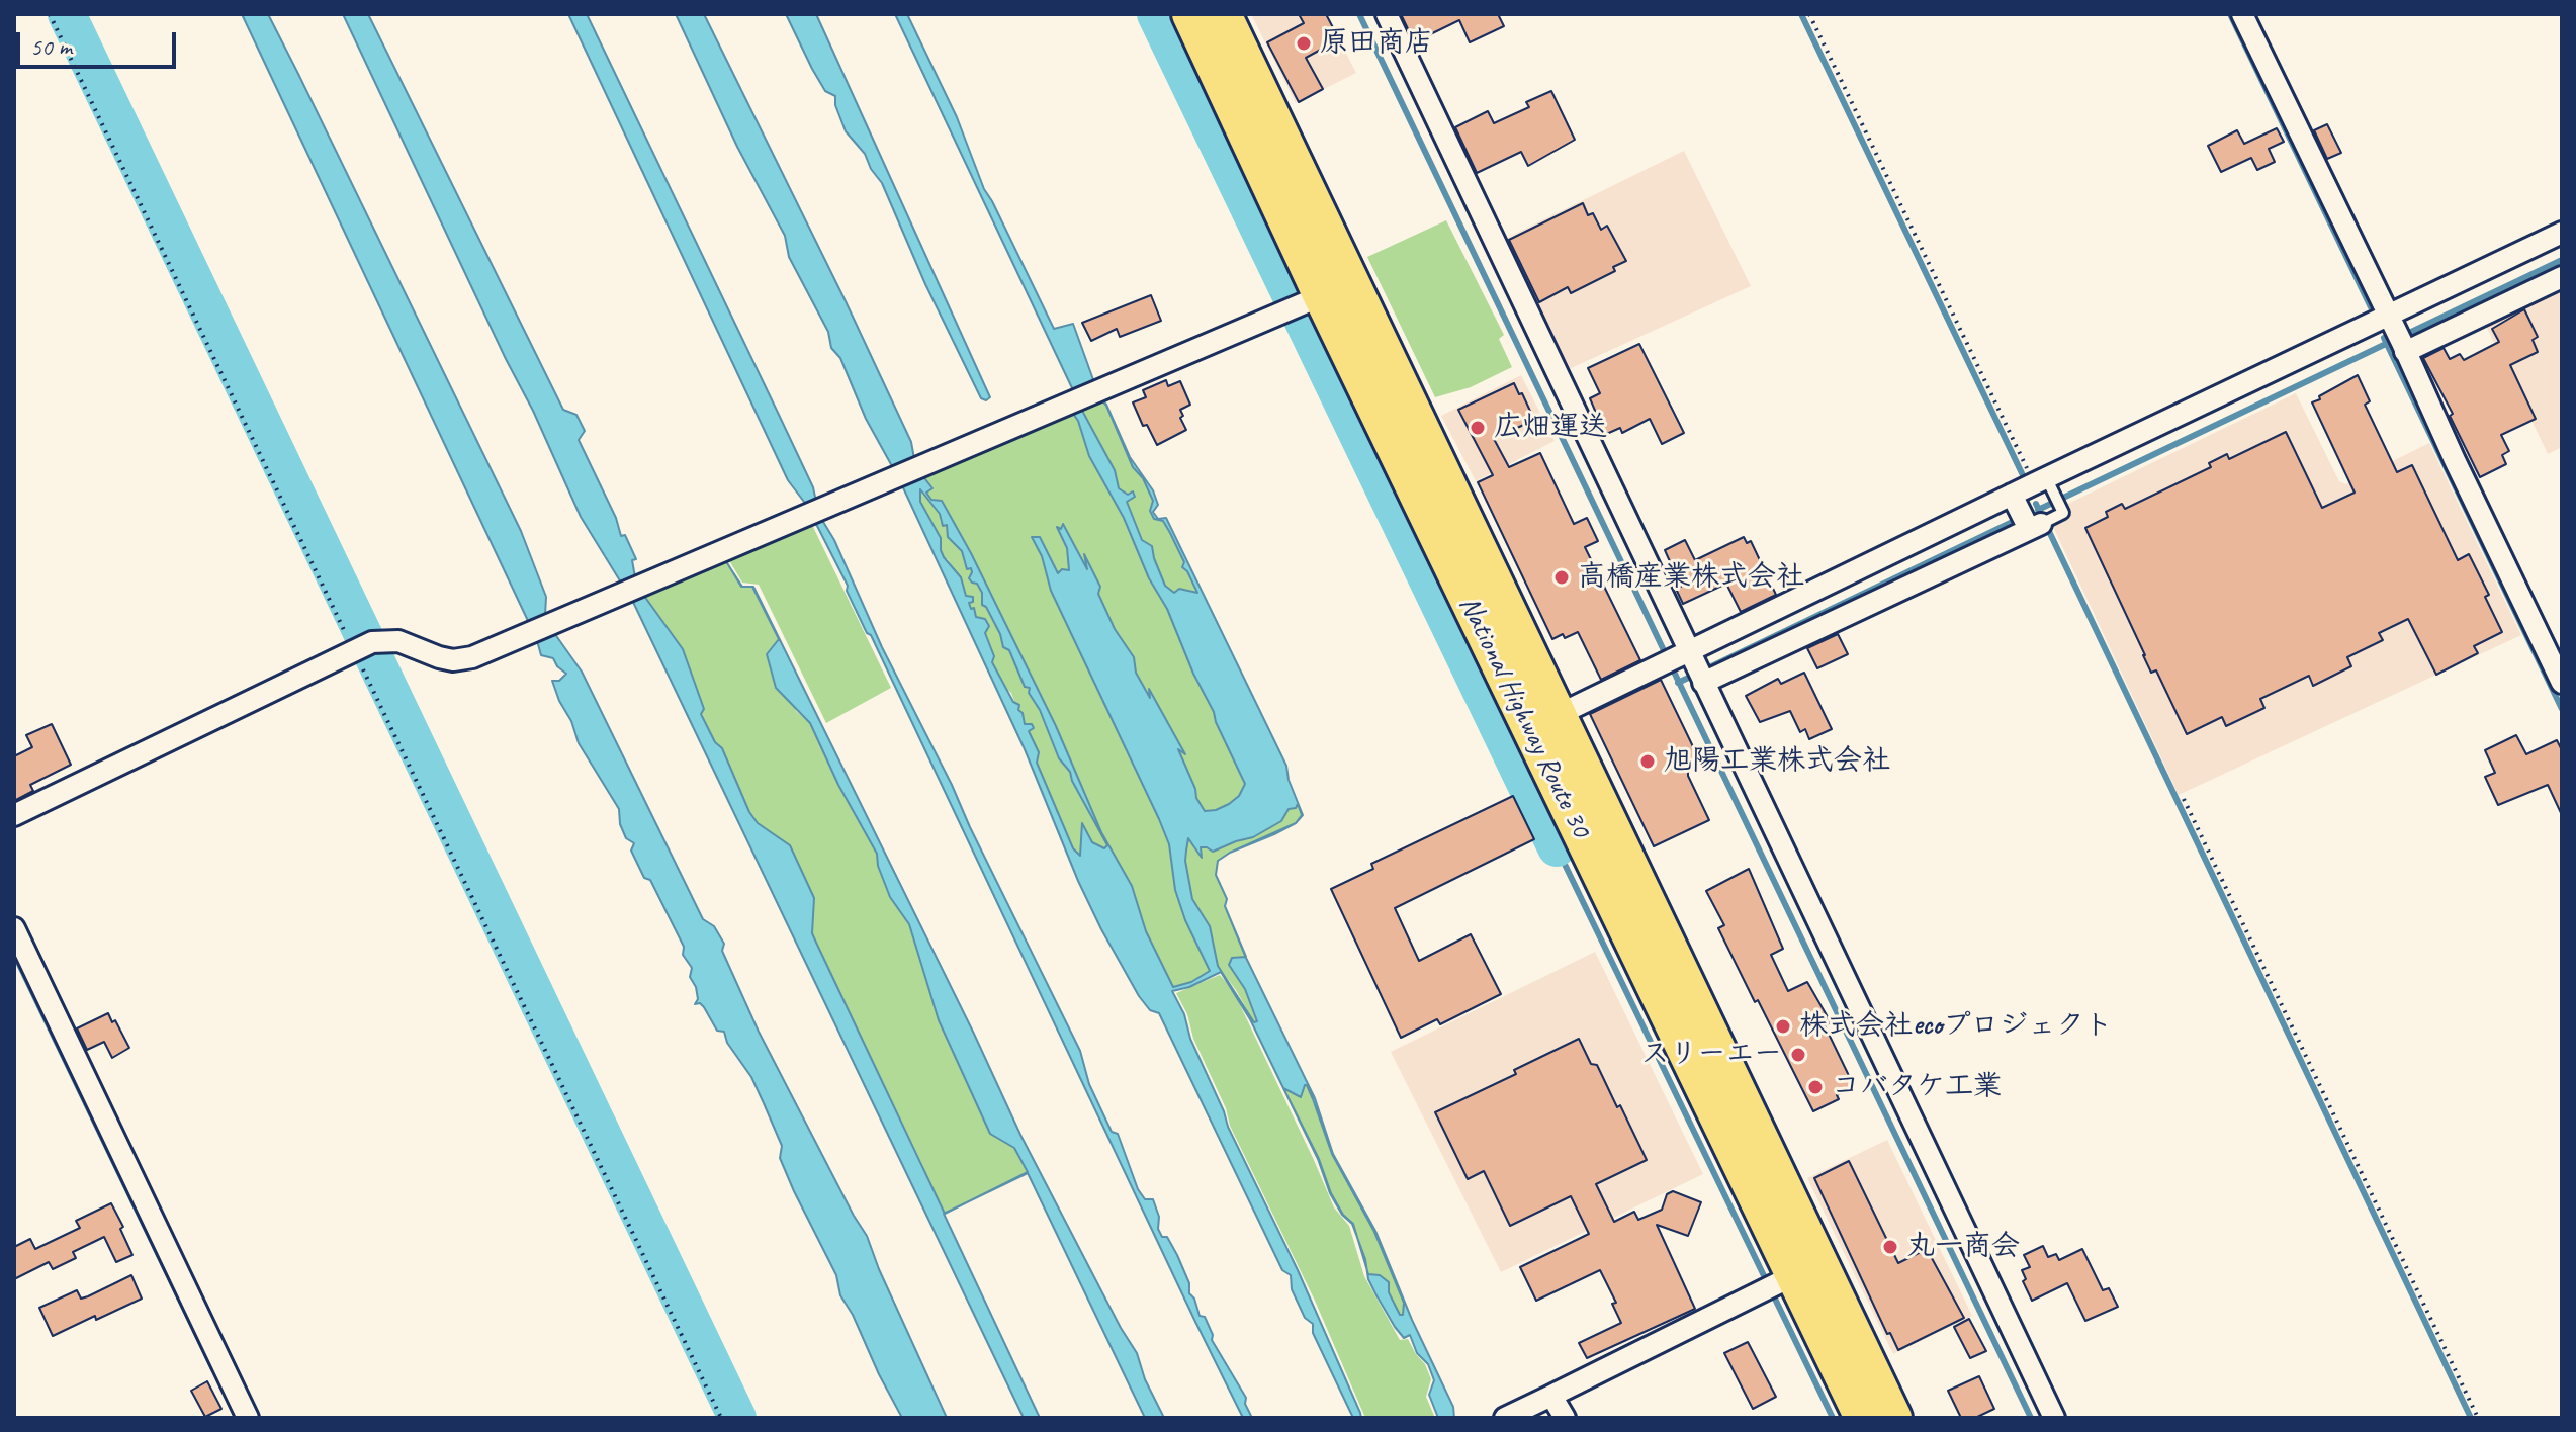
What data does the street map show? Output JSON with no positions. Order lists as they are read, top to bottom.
{
  "streets": {
    "highway": ["National Highway Route 30"]
  },
  "places": [
    "原田商店",
    "広畑運送",
    "高橋産業株式会社",
    "旭陽工業株式会社",
    "株式会社ecoプロジェクト",
    "スリーエー",
    "コバタケ工業",
    "丸一商会"
  ],
  "scale_bar": "50 m"
}
